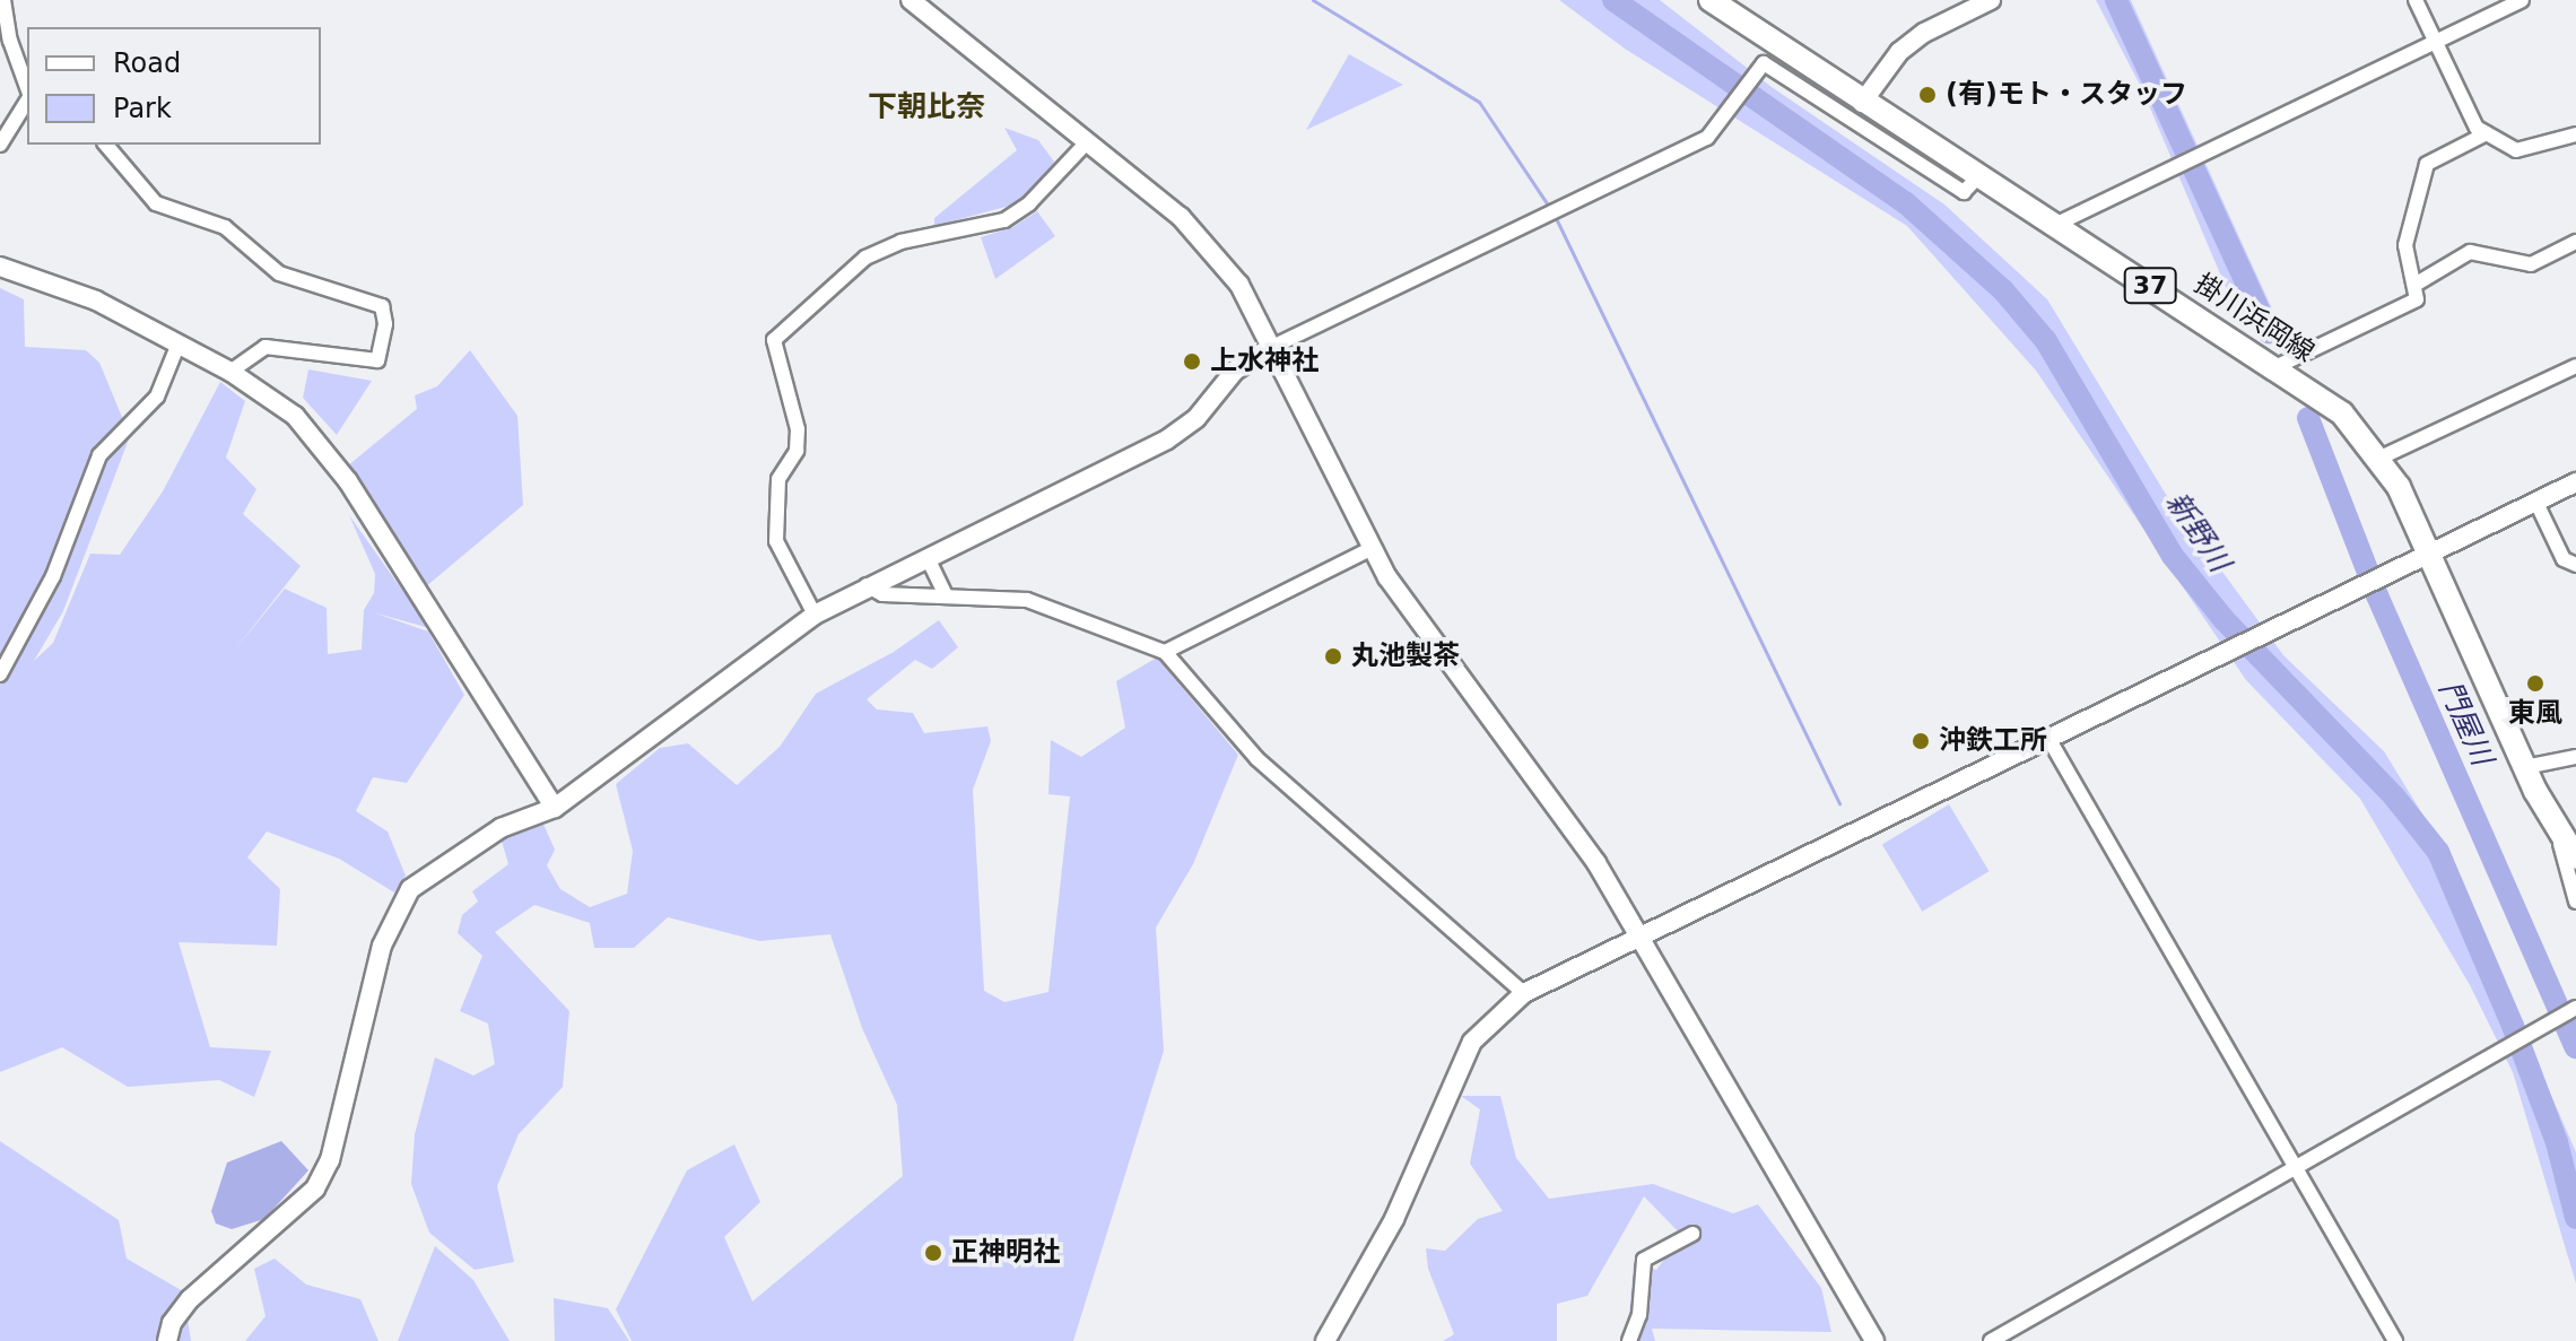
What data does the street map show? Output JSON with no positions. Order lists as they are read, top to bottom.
{
  "streets": {
    "main road": ["37", "掛川浜岡線"]
  },
  "districts": ["下朝比奈"],
  "water": ["新野川", "門屋川"],
  "places": [
    "(有)モト・スタッフ",
    "上水神社",
    "丸池製茶",
    "東風",
    "沖鉄工所",
    "正神明社"
  ],
  "legend": ["Road", "Park"]
}
